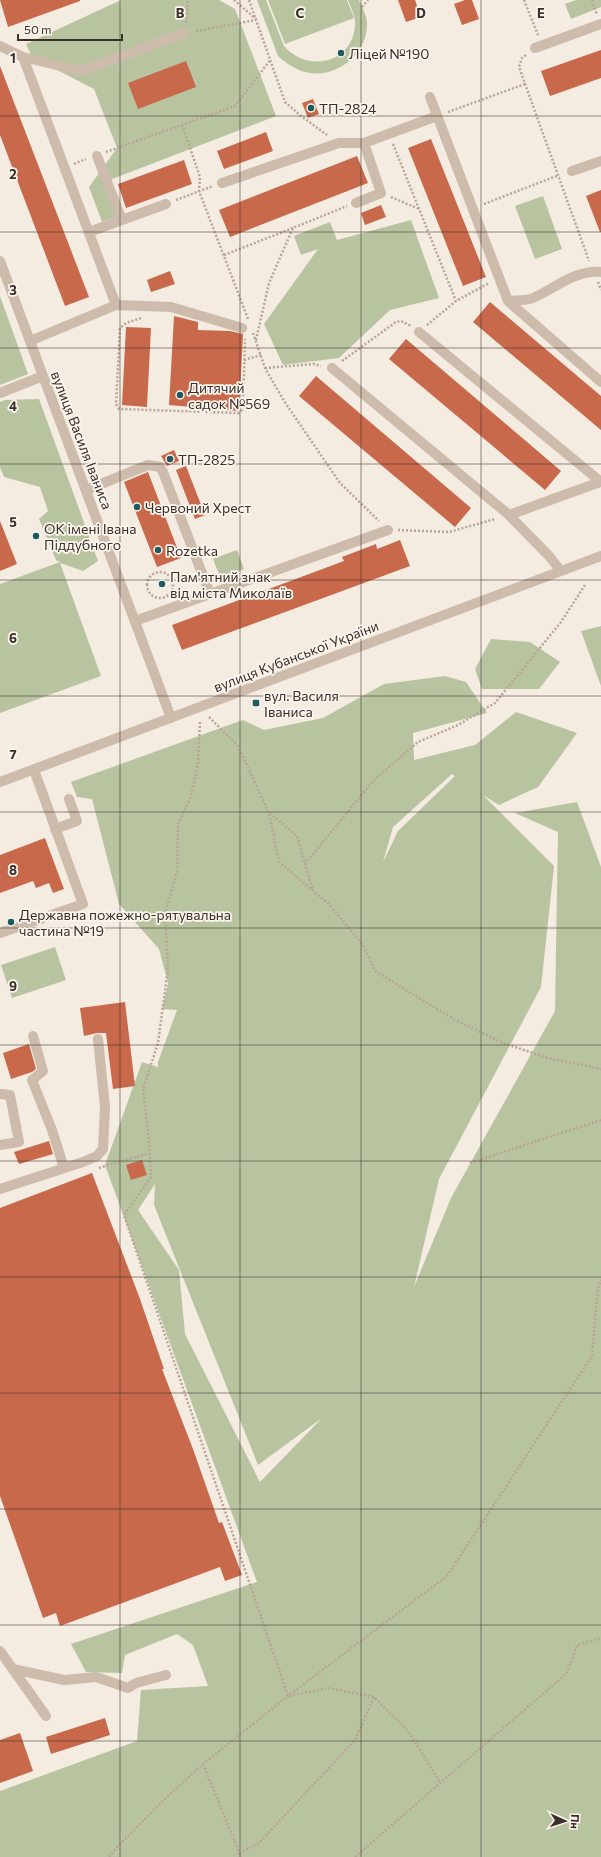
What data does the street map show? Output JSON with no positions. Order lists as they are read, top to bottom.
{
  "streets": {
    "street": ["вулиця Василя Іваниса", "вулиця Кубанської України"]
  },
  "crossings": [
    ["вулиця Василя Іваниса", "вулиця Кубанської України"]
  ],
  "places": {
    "other": [
      "Ліцей №190",
      "ТП-2824",
      "Дитячий садок №569",
      "ТП-2825",
      "Червоний Хрест",
      "ОК імені Івана Піддубного",
      "Rozetka",
      "Пам'ятний знак від міста Миколаїв",
      "Державна пожежно-рятувальна частина №19"
    ],
    "transit": ["вул. Василя Іваниса"]
  },
  "scale_bar": "50 m",
  "north": "right",
  "grid": {
    "columns": [
      "B",
      "C",
      "D",
      "E"
    ],
    "rows": [
      "1",
      "2",
      "3",
      "4",
      "5",
      "6",
      "7",
      "8",
      "9"
    ]
  }
}
